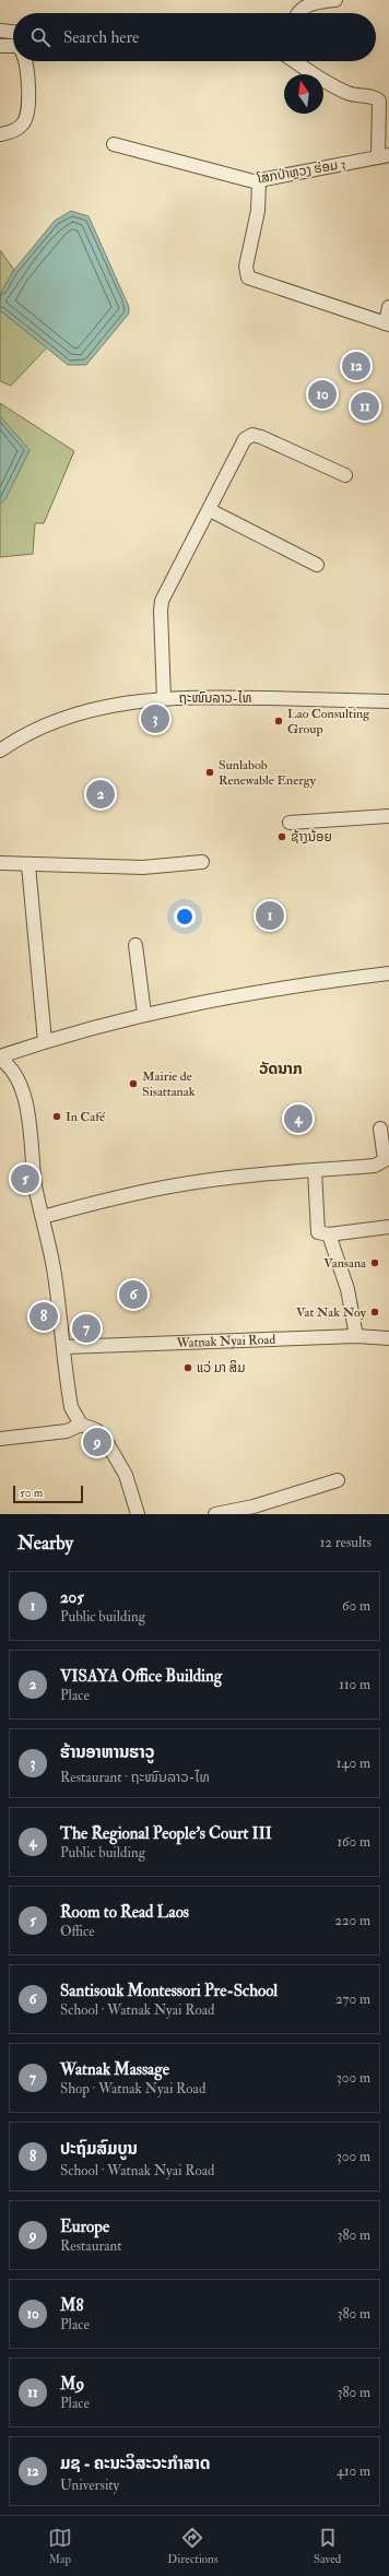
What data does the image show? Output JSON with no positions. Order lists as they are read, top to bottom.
{
  "streets": {
    "street": ["ໂສກປ່າຫຼວງ ຮ່ອມ 3", "ຖະໜົນລາວ-ໄທ", "Watnak Nyai Road"]
  },
  "districts": ["ວັດນາກ"],
  "places": [
    "Lao Consulting Group",
    "Sunlabob Renewable Energy",
    "ຊ້າງນ້ອຍ",
    "Mairie de Sisattanak",
    "In Café",
    "Vansana",
    "Vat Nak Noy",
    "ແວ່ ມາ ສິມ"
  ],
  "scale_bar": "50 m",
  "north": "top",
  "page": {
    "search": "Search here",
    "pins": [
      "12",
      "10",
      "11",
      "3",
      "2",
      "1",
      "4",
      "5",
      "6",
      "8",
      "7",
      "9"
    ],
    "scale": "50 m",
    "heading": ["Nearby", "12 results"],
    "list": [
      {
        "mark": "1",
        "name": "205",
        "note": "Public building",
        "value": "60 m"
      },
      {
        "mark": "2",
        "name": "VISAYA Office Building",
        "note": "Place",
        "value": "110 m"
      },
      {
        "mark": "3",
        "name": "ຮ້ານອາຫານຮາວູ",
        "note": "Restaurant · ຖະໜົນລາວ-ໄທ",
        "value": "140 m"
      },
      {
        "mark": "4",
        "name": "The Regional People's Court III",
        "note": "Public building",
        "value": "160 m"
      },
      {
        "mark": "5",
        "name": "Room to Read Laos",
        "note": "Office",
        "value": "220 m"
      },
      {
        "mark": "6",
        "name": "Santisouk Montessori Pre-School",
        "note": "School · Watnak Nyai Road",
        "value": "270 m"
      },
      {
        "mark": "7",
        "name": "Watnak Massage",
        "note": "Shop · Watnak Nyai Road",
        "value": "300 m"
      },
      {
        "mark": "8",
        "name": "ປະຖົມສົມບູນ",
        "note": "School · Watnak Nyai Road",
        "value": "300 m"
      },
      {
        "mark": "9",
        "name": "Europe",
        "note": "Restaurant",
        "value": "380 m"
      },
      {
        "mark": "10",
        "name": "M8",
        "note": "Place",
        "value": "380 m"
      },
      {
        "mark": "11",
        "name": "M9",
        "note": "Place",
        "value": "380 m"
      },
      {
        "mark": "12",
        "name": "ມຊ - ຄະນະວິສະວະກຳສາດ",
        "note": "University",
        "value": "410 m"
      }
    ],
    "nav": ["Map", "Directions", "Saved"]
  }
}
